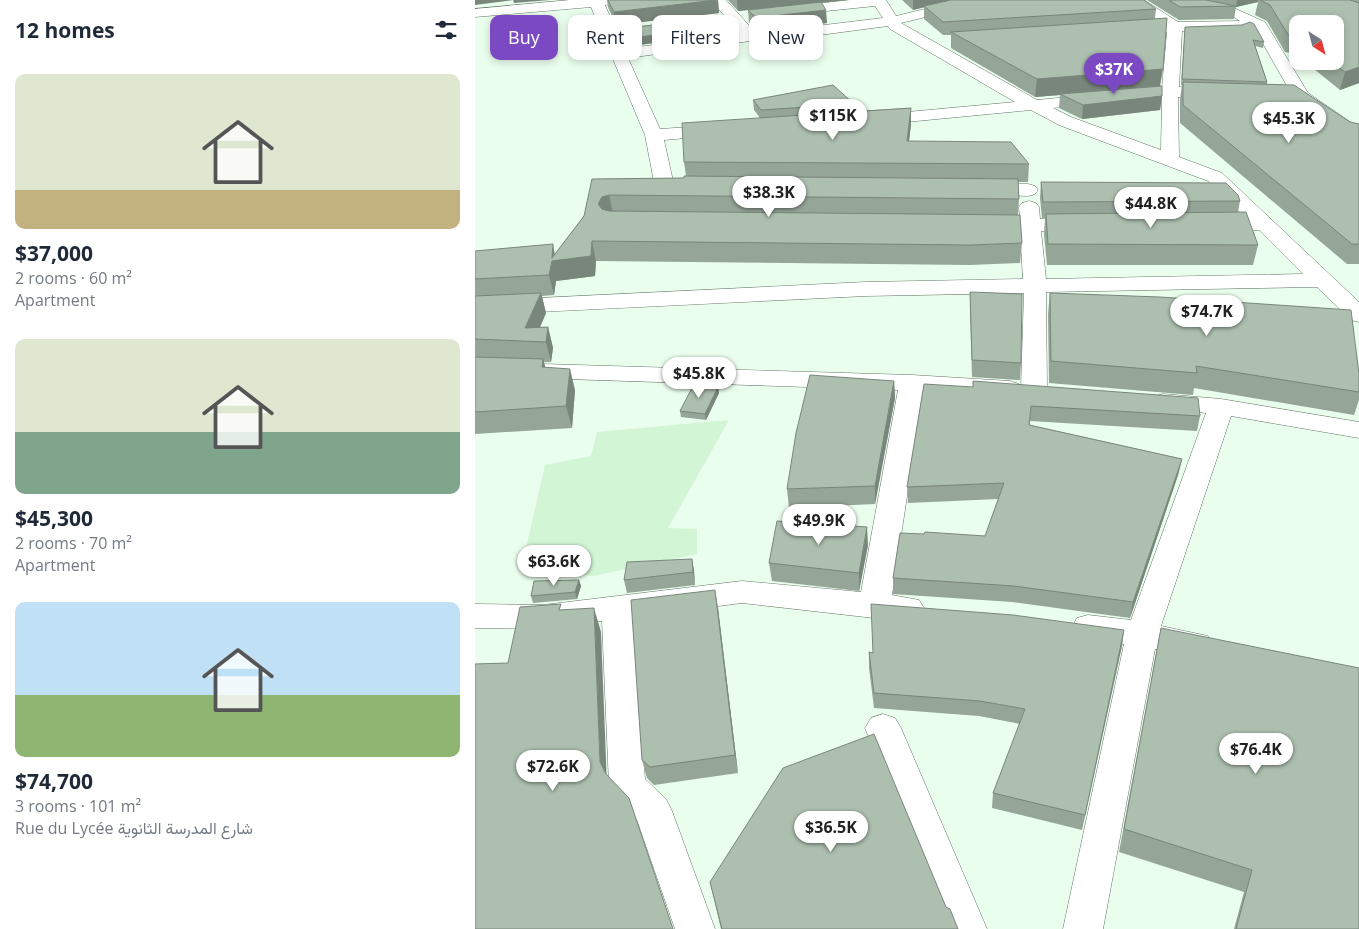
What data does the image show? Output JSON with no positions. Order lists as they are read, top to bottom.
{
  "north": "bottom right",
  "page": {
    "heading": "12 homes",
    "chip": [
      "Buy",
      "Rent",
      "Filters",
      "New"
    ],
    "price": [
      "$37K",
      "$115K",
      "$45.3K",
      "$38.3K",
      "$44.8K",
      "$74.7K",
      "$45.8K",
      "$49.9K",
      "$63.6K",
      "$76.4K",
      "$72.6K",
      "$36.5K"
    ],
    "list": [
      {
        "name": "$37,000",
        "note": "2 rooms · 60 m² · Apartment"
      },
      {
        "name": "$45,300",
        "note": "2 rooms · 70 m² · Apartment"
      },
      {
        "name": "$74,700",
        "note": "3 rooms · 101 m² · Rue du Lycée شارع المدرسة الثانوية"
      }
    ]
  }
}
